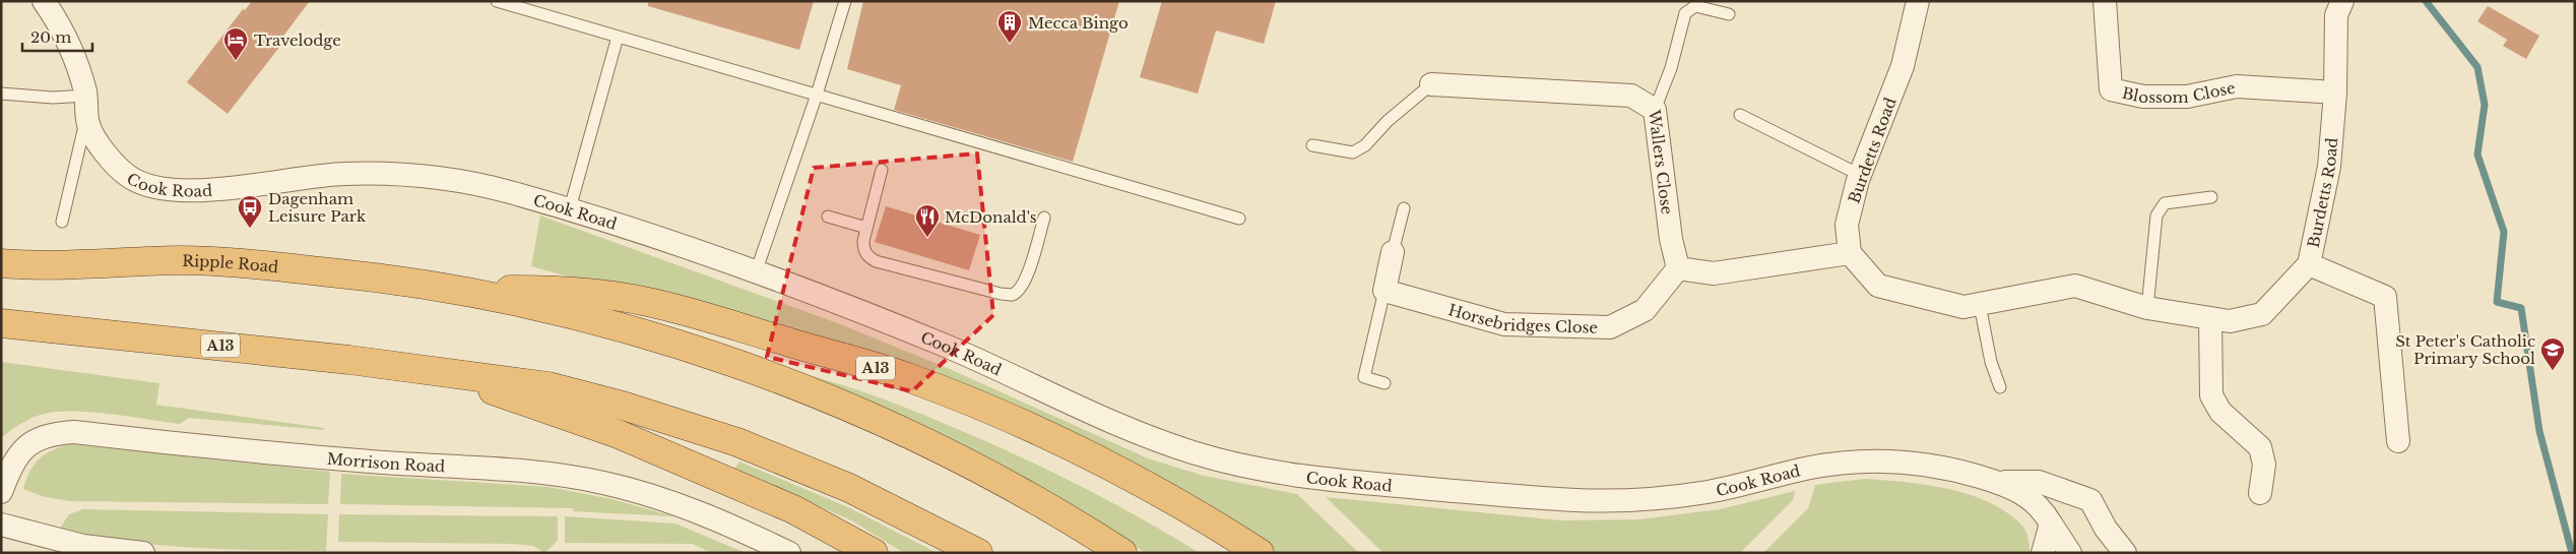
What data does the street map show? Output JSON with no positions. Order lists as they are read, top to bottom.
{
  "streets": {
    "highway": ["Ripple Road", "A13"],
    "street": [
      "Blossom Close",
      "Burdetts Road",
      "Wallers Close",
      "Cook Road",
      "Horsebridges Close",
      "Morrison Road"
    ]
  },
  "crossings": [
    ["Blossom Close", "Burdetts Road"],
    ["Wallers Close", "Horsebridges Close"],
    ["Ripple Road", "A13"]
  ],
  "places": {
    "building": ["Mecca Bingo"],
    "hotel": ["Travelodge"],
    "bus stop": ["Dagenham Leisure Park"],
    "restaurant": ["McDonald's"],
    "school or university": ["St Peter's Catholic Primary School"]
  },
  "scale_bar": "20 m"
}
